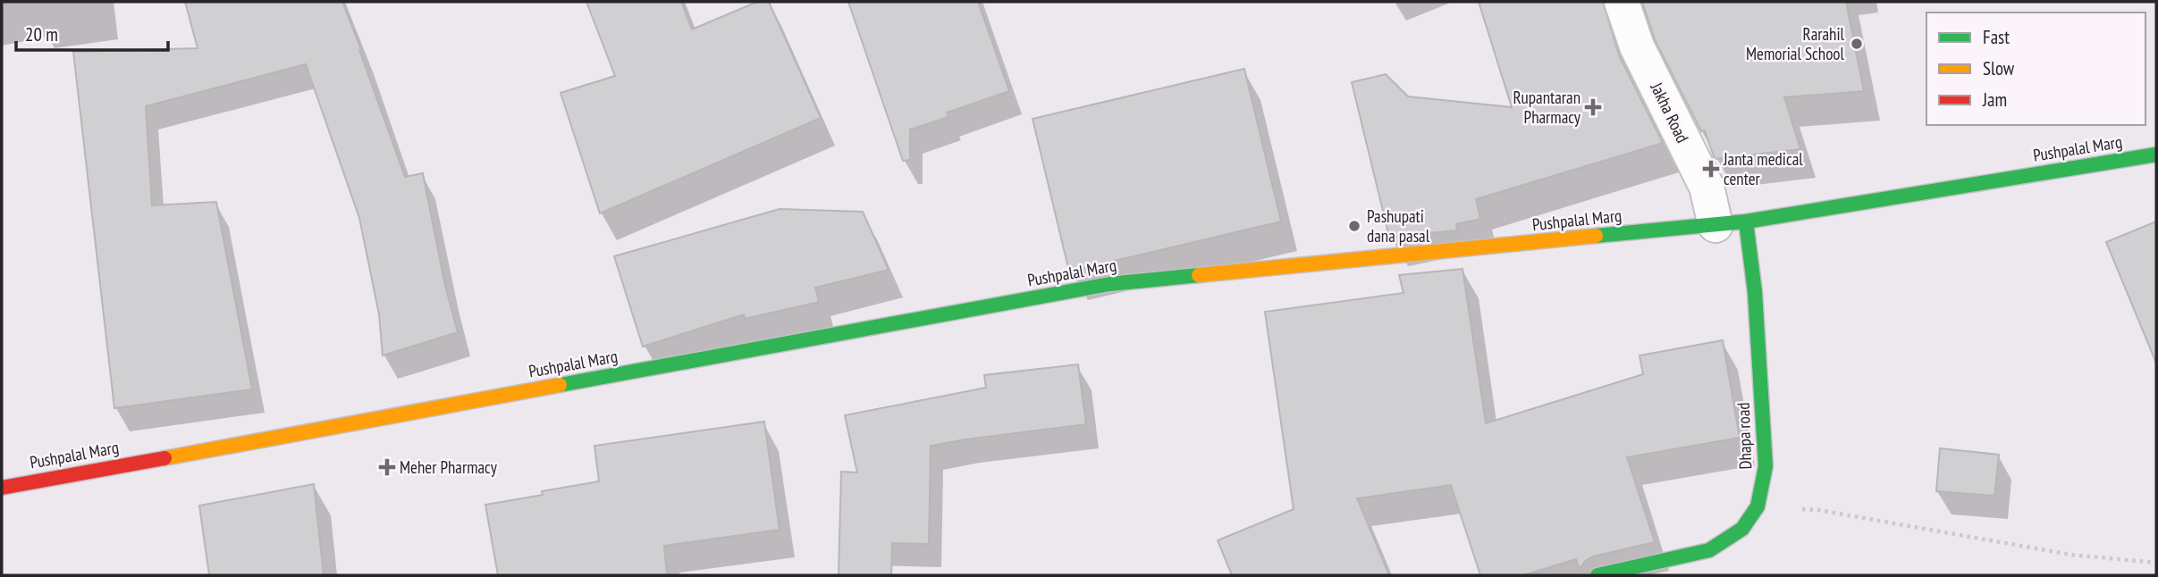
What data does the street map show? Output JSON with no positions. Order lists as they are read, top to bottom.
{
  "streets": {
    "street": ["Jakha Road", "Pushpalal Marg", "Dhapa road"]
  },
  "crossings": [
    ["Jakha Road", "Pushpalal Marg"],
    ["Jakha Road", "Dhapa road"],
    ["Pushpalal Marg", "Dhapa road"]
  ],
  "places": {
    "other": ["Rarahil Memorial School", "Pashupati dana pasal"],
    "health": ["Rupantaran Pharmacy", "Janta medical center", "Meher Pharmacy"]
  },
  "legend": ["Fast", "Slow", "Jam"],
  "scale_bar": "20 m"
}
